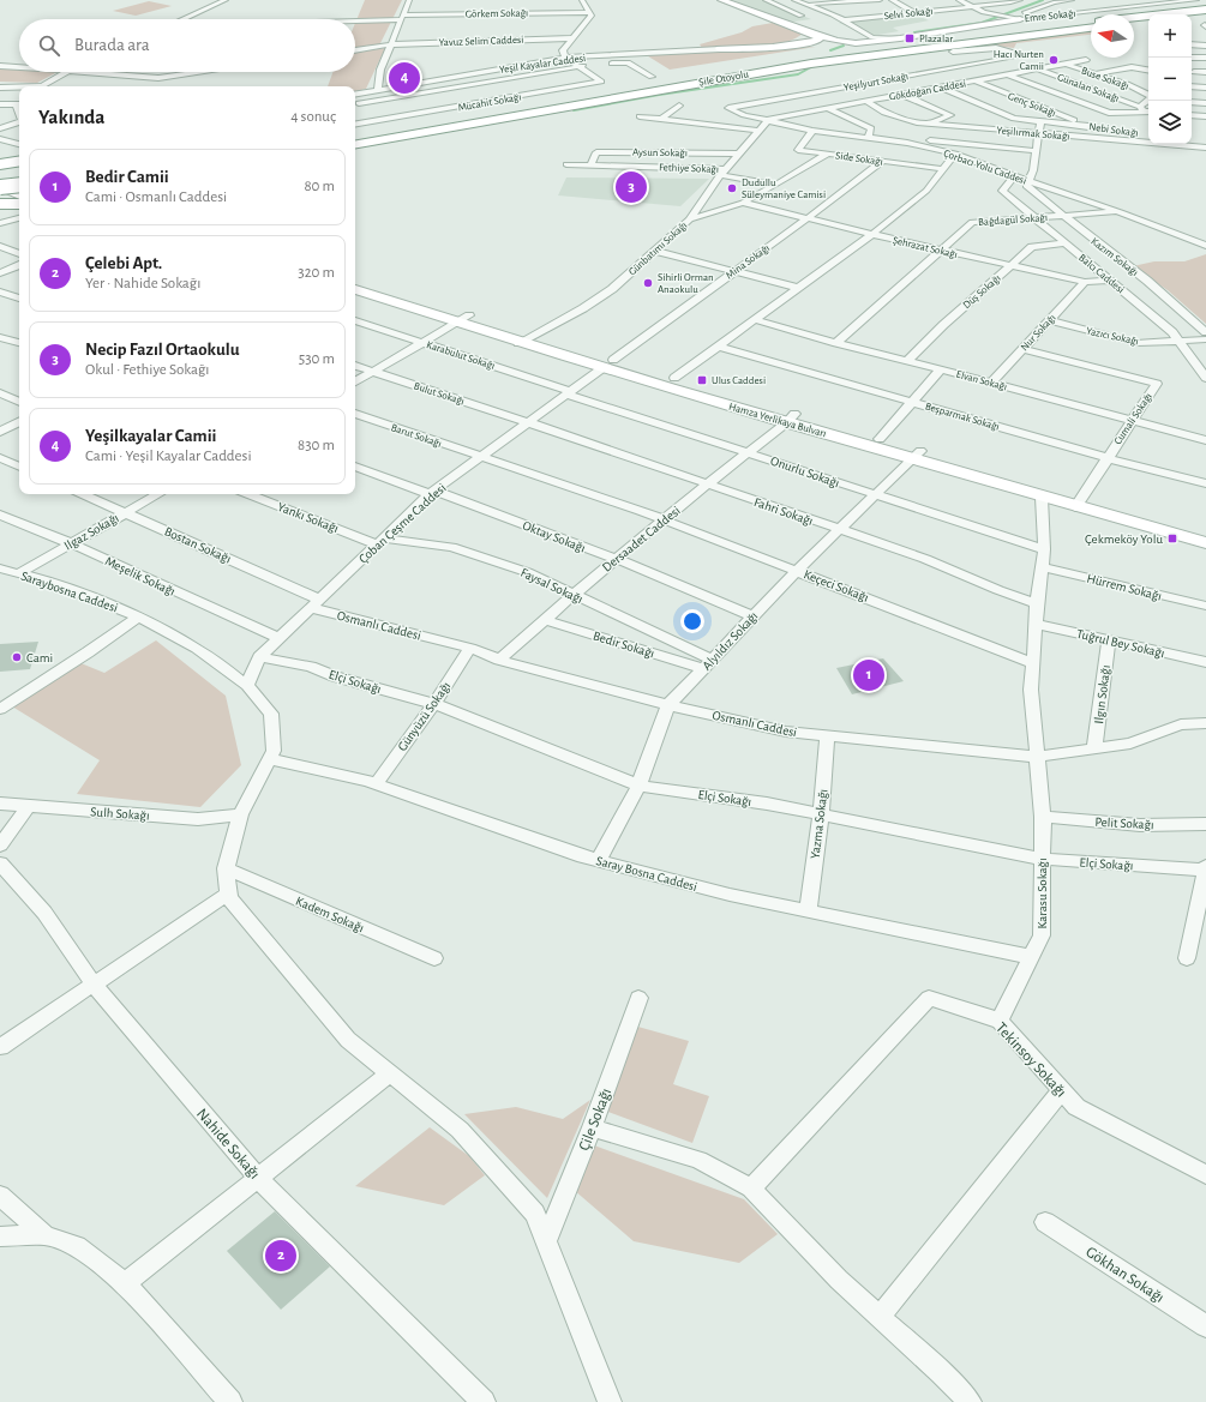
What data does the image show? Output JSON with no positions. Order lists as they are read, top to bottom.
{
  "streets": {
    "highway": ["Şile Otoyolu"],
    "main road": ["Emre Sokağı", "Yeşil Kayalar Caddesi", "Hamza Yerlikaya Bulvarı"],
    "street": [
      "Görkem Sokağı",
      "Selvi Sokağı",
      "Yavuz Selim Caddesi",
      "Buse Sokağı",
      "Yeşilyurt Sokağı",
      "Günalan Sokağı",
      "Gökdoğan Caddesi",
      "Mücahit Sokağı",
      "Genç Sokağı",
      "Nebi Sokağı",
      "Yeşilırmak Sokağı",
      "Aysun Sokağı",
      "Side Sokağı",
      "Çorbacı Yolu Caddesi",
      "Fethiye Sokağı",
      "Bağdagül Sokağı",
      "Şehrazat Sokağı",
      "Günbatımı Sokağı",
      "Kazım Sokağı",
      "Mina Sokağı",
      "Balcı Caddesi",
      "Düş Sokağı",
      "Nur Sokağı",
      "Yazıcı Sokağı",
      "Karabulut Sokağı",
      "Elvan Sokağı",
      "Bulut Sokağı",
      "Beşparmak Sokağı",
      "Cumali Sokağı",
      "Barut Sokağı",
      "Onurlu Sokağı",
      "Fahri Sokağı",
      "Yankı Sokağı",
      "Çoban Çeşme Caddesi",
      "Ilgaz Sokağı",
      "Oktay Sokağı",
      "Dersaadet Caddesi",
      "Bostan Sokağı",
      "Meşelik Sokağı",
      "Faysal Sokağı",
      "Keçeci Sokağı",
      "Hürrem Sokağı",
      "Saraybosna Caddesi",
      "Osmanlı Caddesi",
      "Alyıldız Sokağı",
      "Tuğrul Bey Sokağı",
      "Bedir Sokağı",
      "Elçi Sokağı",
      "Ilgın Sokağı",
      "Günyüzü Sokağı",
      "Sulh Sokağı",
      "Pelit Sokağı",
      "Yazma Sokağı",
      "Saray Bosna Caddesi",
      "Karasu Sokağı",
      "Kadem Sokağı",
      "Tekinsoy Sokağı",
      "Çile Sokağı",
      "Nahide Sokağı",
      "Gökhan Sokağı"
    ]
  },
  "crossings": [
    ["Emre Sokağı", "Yeşil Kayalar Caddesi"],
    ["Buse Sokağı", "Günalan Sokağı"],
    ["Buse Sokağı", "Gökdoğan Caddesi"],
    ["Yeşilyurt Sokağı", "Nebi Sokağı"],
    ["Yeşilyurt Sokağı", "Çorbacı Yolu Caddesi"],
    ["Günalan Sokağı", "Gökdoğan Caddesi"],
    ["Gökdoğan Caddesi", "Genç Sokağı"],
    ["Gökdoğan Caddesi", "Nebi Sokağı"],
    ["Gökdoğan Caddesi", "Yeşilırmak Sokağı"],
    ["Gökdoğan Caddesi", "Çorbacı Yolu Caddesi"],
    ["Genç Sokağı", "Nebi Sokağı"],
    ["Aysun Sokağı", "Fethiye Sokağı"],
    ["Side Sokağı", "Çorbacı Yolu Caddesi"],
    ["Side Sokağı", "Günbatımı Sokağı"],
    ["Side Sokağı", "Mina Sokağı"],
    ["Çorbacı Yolu Caddesi", "Bağdagül Sokağı"],
    ["Çorbacı Yolu Caddesi", "Kazım Sokağı"],
    ["Çorbacı Yolu Caddesi", "Balcı Caddesi"],
    ["Fethiye Sokağı", "Günbatımı Sokağı"],
    ["Bağdagül Sokağı", "Şehrazat Sokağı"],
    ["Bağdagül Sokağı", "Kazım Sokağı"],
    ["Bağdagül Sokağı", "Balcı Caddesi"],
    ["Bağdagül Sokağı", "Elvan Sokağı"],
    ["Şehrazat Sokağı", "Günbatımı Sokağı"],
    ["Şehrazat Sokağı", "Mina Sokağı"],
    ["Şehrazat Sokağı", "Balcı Caddesi"],
    ["Şehrazat Sokağı", "Düş Sokağı"],
    ["Şehrazat Sokağı", "Nur Sokağı"],
    ["Günbatımı Sokağı", "Hamza Yerlikaya Bulvarı"],
    ["Mina Sokağı", "Hamza Yerlikaya Bulvarı"],
    ["Mina Sokağı", "Çoban Çeşme Caddesi"],
    ["Balcı Caddesi", "Düş Sokağı"],
    ["Balcı Caddesi", "Yazıcı Sokağı"],
    ["Düş Sokağı", "Elvan Sokağı"],
    ["Nur Sokağı", "Yazıcı Sokağı"],
    ["Nur Sokağı", "Elvan Sokağı"],
    ["Nur Sokağı", "Cumali Sokağı"],
    ["Karabulut Sokağı", "Onurlu Sokağı"],
    ["Karabulut Sokağı", "Çoban Çeşme Caddesi"],
    ["Elvan Sokağı", "Cumali Sokağı"],
    ["Bulut Sokağı", "Fahri Sokağı"],
    ["Bulut Sokağı", "Çoban Çeşme Caddesi"],
    ["Beşparmak Sokağı", "Cumali Sokağı"],
    ["Cumali Sokağı", "Hamza Yerlikaya Bulvarı"],
    ["Hamza Yerlikaya Bulvarı", "Çoban Çeşme Caddesi"],
    ["Hamza Yerlikaya Bulvarı", "Dersaadet Caddesi"],
    ["Hamza Yerlikaya Bulvarı", "Alyıldız Sokağı"],
    ["Barut Sokağı", "Çoban Çeşme Caddesi"],
    ["Barut Sokağı", "Keçeci Sokağı"],
    ["Onurlu Sokağı", "Çoban Çeşme Caddesi"],
    ["Onurlu Sokağı", "Dersaadet Caddesi"],
    ["Onurlu Sokağı", "Alyıldız Sokağı"],
    ["Fahri Sokağı", "Çoban Çeşme Caddesi"],
    ["Fahri Sokağı", "Dersaadet Caddesi"],
    ["Fahri Sokağı", "Alyıldız Sokağı"],
    ["Yankı Sokağı", "Çoban Çeşme Caddesi"],
    ["Yankı Sokağı", "Faysal Sokağı"],
    ["Çoban Çeşme Caddesi", "Oktay Sokağı"],
    ["Çoban Çeşme Caddesi", "Bostan Sokağı"],
    ["Çoban Çeşme Caddesi", "Meşelik Sokağı"],
    ["Çoban Çeşme Caddesi", "Faysal Sokağı"],
    ["Çoban Çeşme Caddesi", "Keçeci Sokağı"],
    ["Çoban Çeşme Caddesi", "Saraybosna Caddesi"],
    ["Çoban Çeşme Caddesi", "Osmanlı Caddesi"],
    ["Çoban Çeşme Caddesi", "Elçi Sokağı"],
    ["Ilgaz Sokağı", "Bostan Sokağı"],
    ["Ilgaz Sokağı", "Meşelik Sokağı"],
    ["Ilgaz Sokağı", "Saraybosna Caddesi"],
    ["Oktay Sokağı", "Dersaadet Caddesi"],
    ["Oktay Sokağı", "Alyıldız Sokağı"],
    ["Dersaadet Caddesi", "Faysal Sokağı"],
    ["Dersaadet Caddesi", "Keçeci Sokağı"],
    ["Dersaadet Caddesi", "Osmanlı Caddesi"],
    ["Dersaadet Caddesi", "Bedir Sokağı"],
    ["Bostan Sokağı", "Osmanlı Caddesi"],
    ["Faysal Sokağı", "Alyıldız Sokağı"],
    ["Faysal Sokağı", "Bedir Sokağı"],
    ["Keçeci Sokağı", "Alyıldız Sokağı"],
    ["Keçeci Sokağı", "Karasu Sokağı"],
    ["Saraybosna Caddesi", "Saray Bosna Caddesi"],
    ["Osmanlı Caddesi", "Alyıldız Sokağı"],
    ["Osmanlı Caddesi", "Ilgın Sokağı"],
    ["Osmanlı Caddesi", "Günyüzü Sokağı"],
    ["Osmanlı Caddesi", "Yazma Sokağı"],
    ["Osmanlı Caddesi", "Karasu Sokağı"],
    ["Alyıldız Sokağı", "Bedir Sokağı"],
    ["Alyıldız Sokağı", "Elçi Sokağı"],
    ["Alyıldız Sokağı", "Saray Bosna Caddesi"],
    ["Tuğrul Bey Sokağı", "Ilgın Sokağı"],
    ["Elçi Sokağı", "Günyüzü Sokağı"],
    ["Elçi Sokağı", "Yazma Sokağı"],
    ["Elçi Sokağı", "Karasu Sokağı"],
    ["Günyüzü Sokağı", "Saray Bosna Caddesi"],
    ["Pelit Sokağı", "Karasu Sokağı"],
    ["Yazma Sokağı", "Saray Bosna Caddesi"],
    ["Saray Bosna Caddesi", "Karasu Sokağı"],
    ["Karasu Sokağı", "Tekinsoy Sokağı"]
  ],
  "places": {
    "transit": ["Plazalar", "Ulus Caddesi", "Çekmeköy Yolu"],
    "other": [
      "Hacı Nurten Camii",
      "Dudullu Süleymaniye Camisi",
      "Sihirli Orman Anaokulu",
      "Cami"
    ]
  },
  "north": "left",
  "page": {
    "map_buttons": ["+", "−"],
    "search": "Burada ara",
    "pins": [
      "4",
      "3",
      "1",
      "2"
    ],
    "heading": ["Yakında", "4 sonuç"],
    "list": [
      {
        "mark": "1",
        "name": "Bedir Camii",
        "note": "Cami · Osmanlı Caddesi",
        "value": "80 m"
      },
      {
        "mark": "2",
        "name": "Çelebi Apt.",
        "note": "Yer · Nahide Sokağı",
        "value": "320 m"
      },
      {
        "mark": "3",
        "name": "Necip Fazıl Ortaokulu",
        "note": "Okul · Fethiye Sokağı",
        "value": "530 m"
      },
      {
        "mark": "4",
        "name": "Yeşilkayalar Camii",
        "note": "Cami · Yeşil Kayalar Caddesi",
        "value": "830 m"
      }
    ]
  }
}
